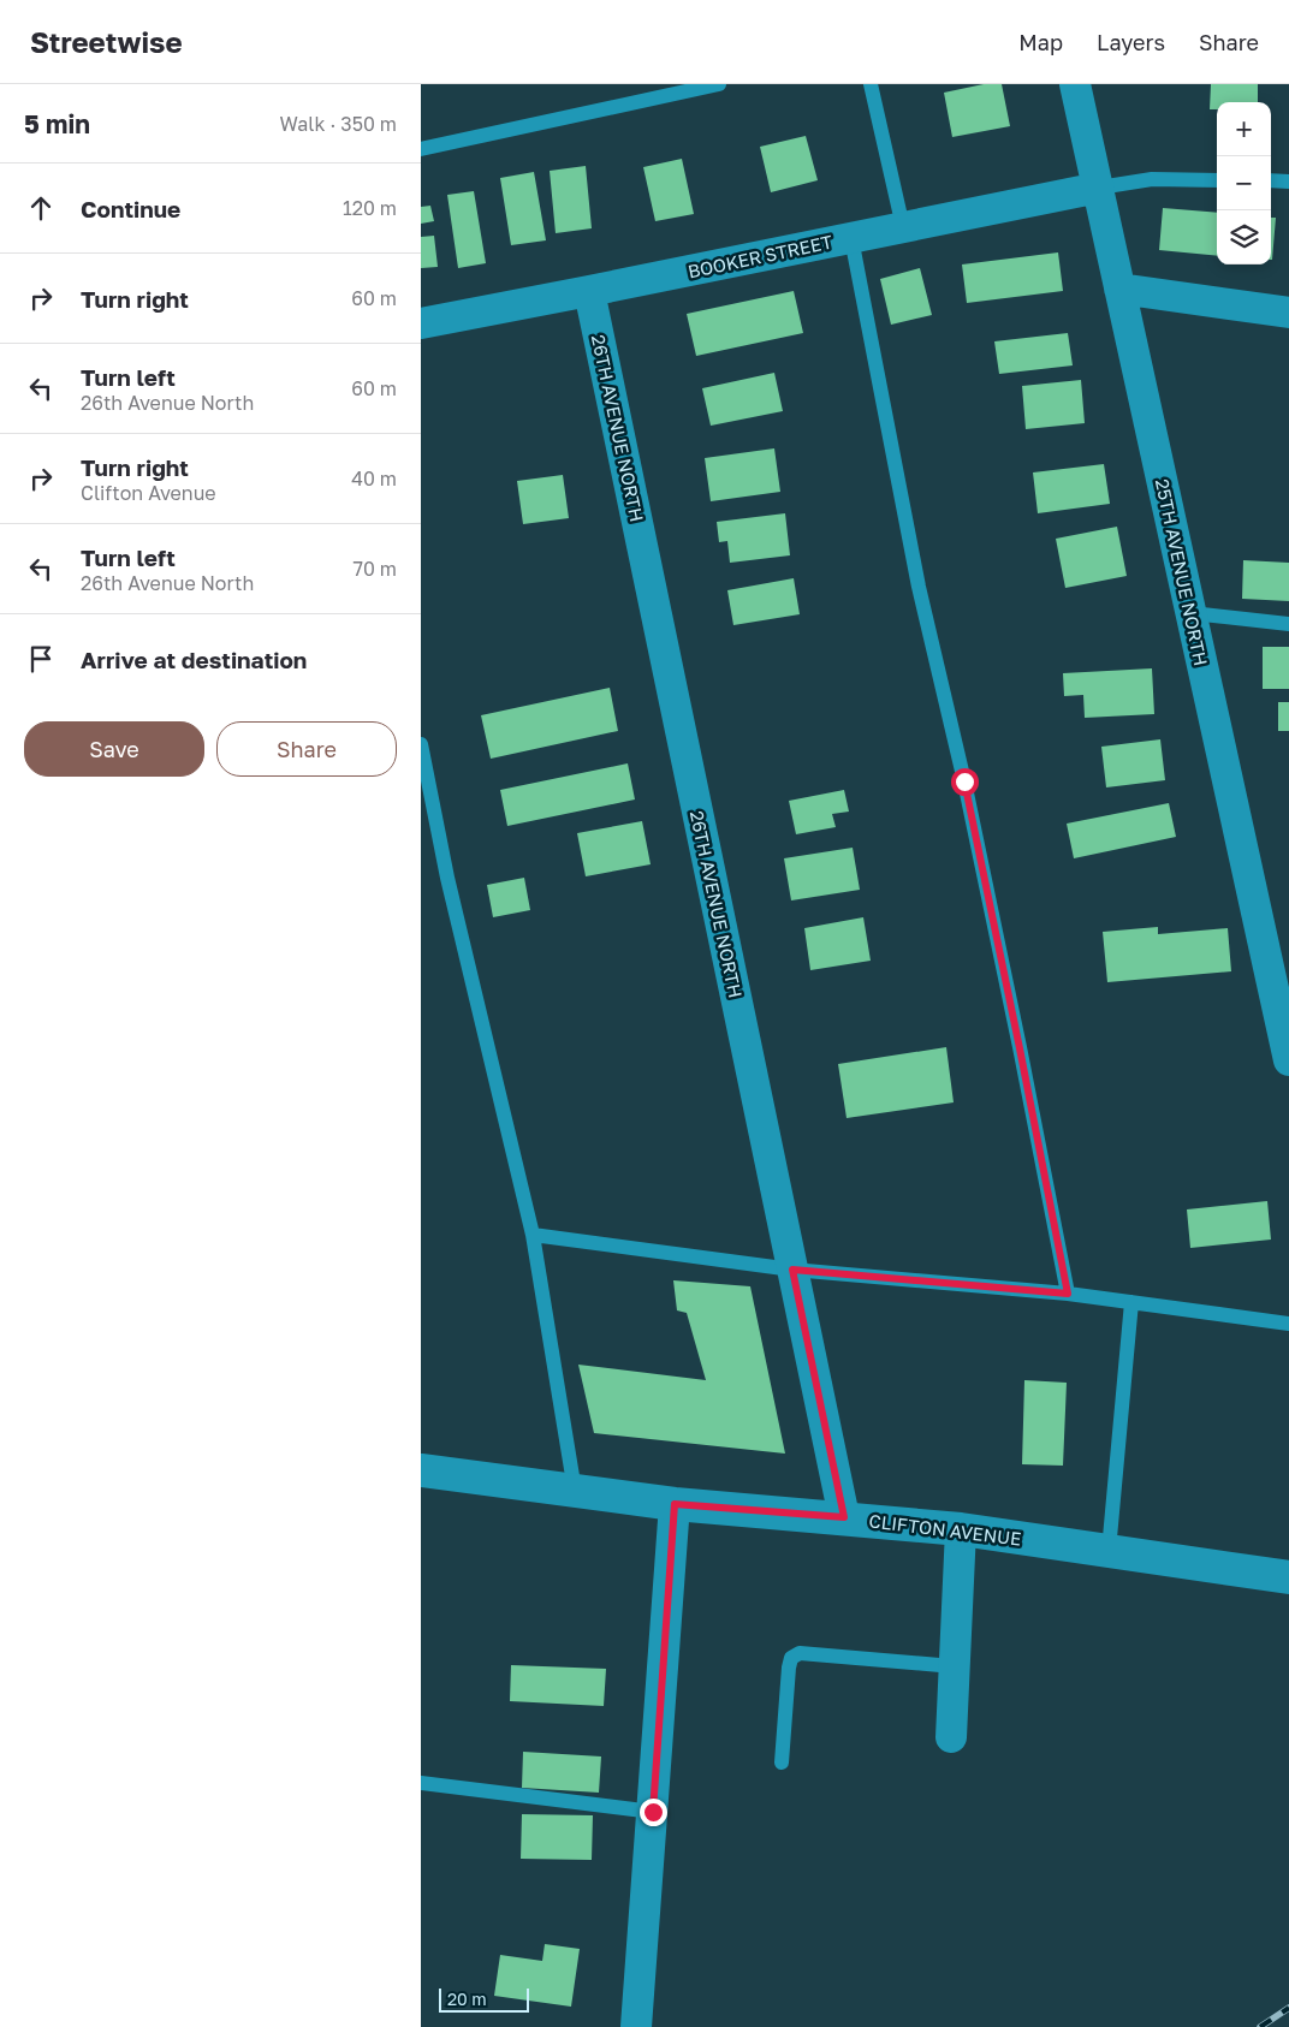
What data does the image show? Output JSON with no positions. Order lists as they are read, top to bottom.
{
  "streets": {
    "street": [
      "BOOKER STREET",
      "26TH AVENUE NORTH",
      "25TH AVENUE NORTH",
      "CLIFTON AVENUE"
    ]
  },
  "crossings": [
    ["BOOKER STREET", "26TH AVENUE NORTH"],
    ["BOOKER STREET", "25TH AVENUE NORTH"],
    ["26TH AVENUE NORTH", "CLIFTON AVENUE"]
  ],
  "scale_bar": "20 m",
  "page": {
    "header": "Streetwise",
    "nav": ["Map", "Layers", "Share"],
    "heading": ["5 min", "Walk · 350 m"],
    "map_buttons": ["+", "−"],
    "list": [
      ["Continue", "120 m"],
      ["Turn right", "60 m"],
      ["Turn left", "26th Avenue North", "60 m"],
      ["Turn right", "Clifton Avenue", "40 m"],
      ["Turn left", "26th Avenue North", "70 m"],
      "Arrive at destination"
    ],
    "buttons": ["Save", "Share"],
    "scale": "20 m"
  }
}
